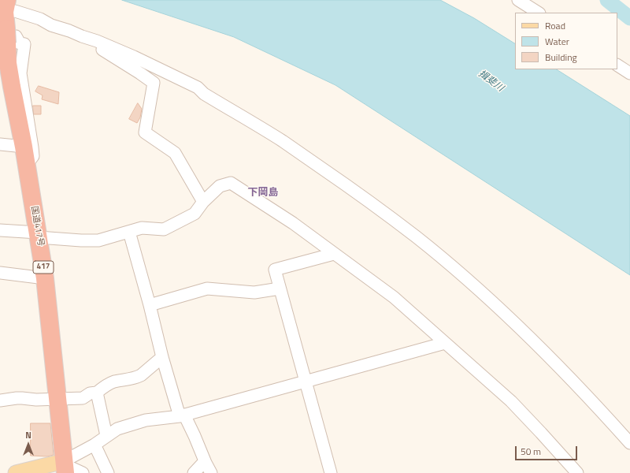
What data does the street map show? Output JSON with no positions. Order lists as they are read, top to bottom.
{
  "streets": {
    "highway": ["国道417号", "417"]
  },
  "districts": ["下岡島"],
  "water": ["揖斐川"],
  "legend": ["Road", "Water", "Building"],
  "scale_bar": "50 m",
  "north": "top"
}
